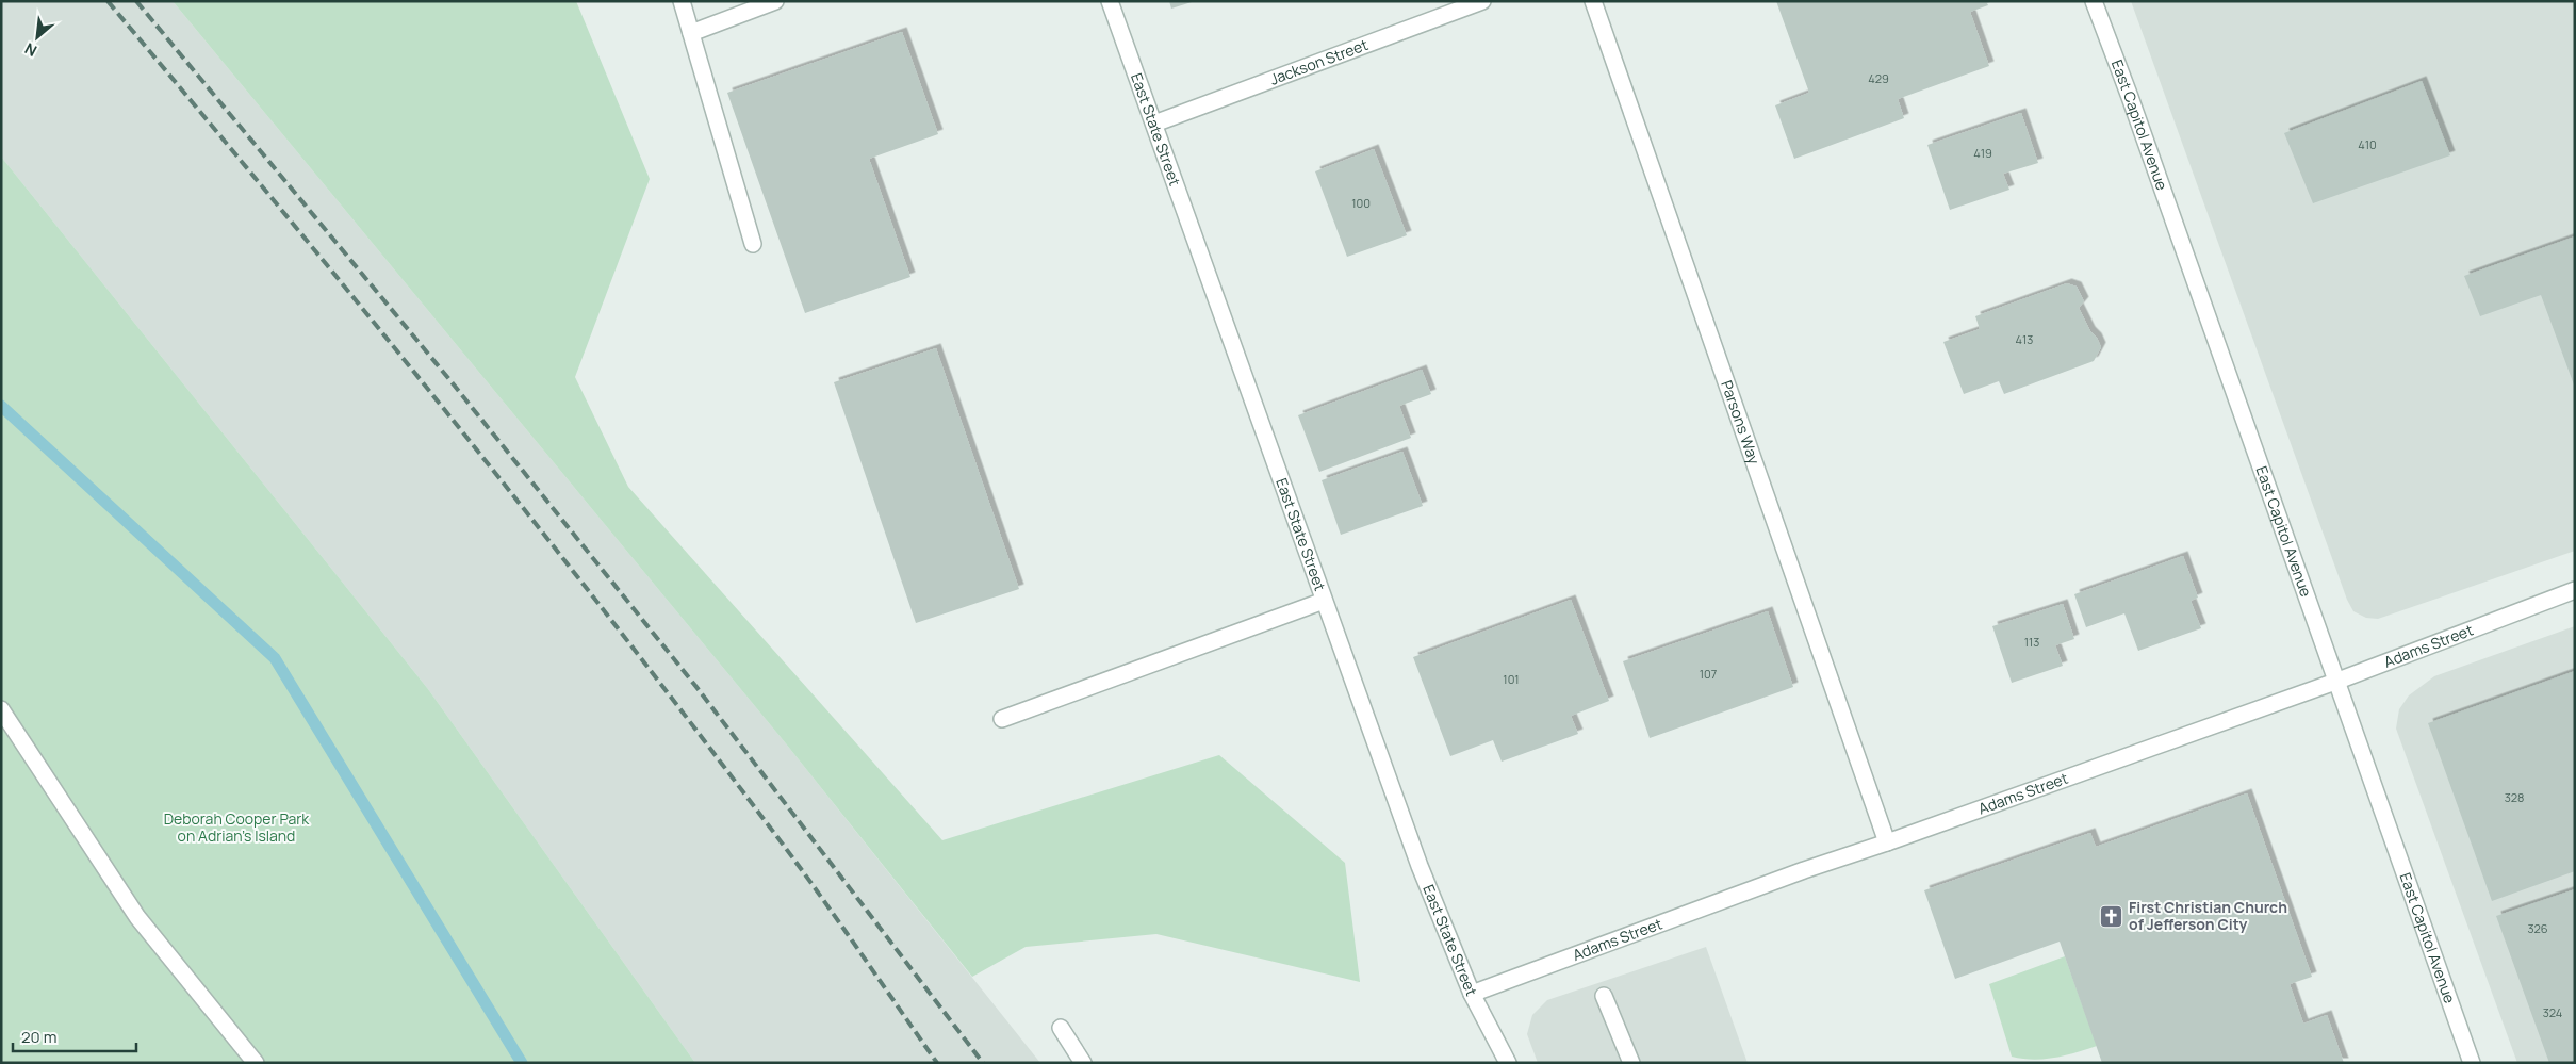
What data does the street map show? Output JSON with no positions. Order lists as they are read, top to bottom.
{
  "streets": {
    "street": [
      "Jackson Street",
      "East Capitol Avenue",
      "East State Street",
      "Parsons Way",
      "Adams Street"
    ]
  },
  "crossings": [
    ["Jackson Street", "East State Street"],
    ["East Capitol Avenue", "Adams Street"],
    ["East State Street", "Adams Street"],
    ["Parsons Way", "Adams Street"]
  ],
  "parks": ["Deborah Cooper Park on Adrian's Island"],
  "places": {
    "church": ["First Christian Church of Jefferson City"]
  },
  "house_numbers": [
    "429",
    "410",
    "419",
    "100",
    "413",
    "113",
    "107",
    "101",
    "328",
    "326",
    "324"
  ],
  "scale_bar": "20 m",
  "north": "bottom left"
}
